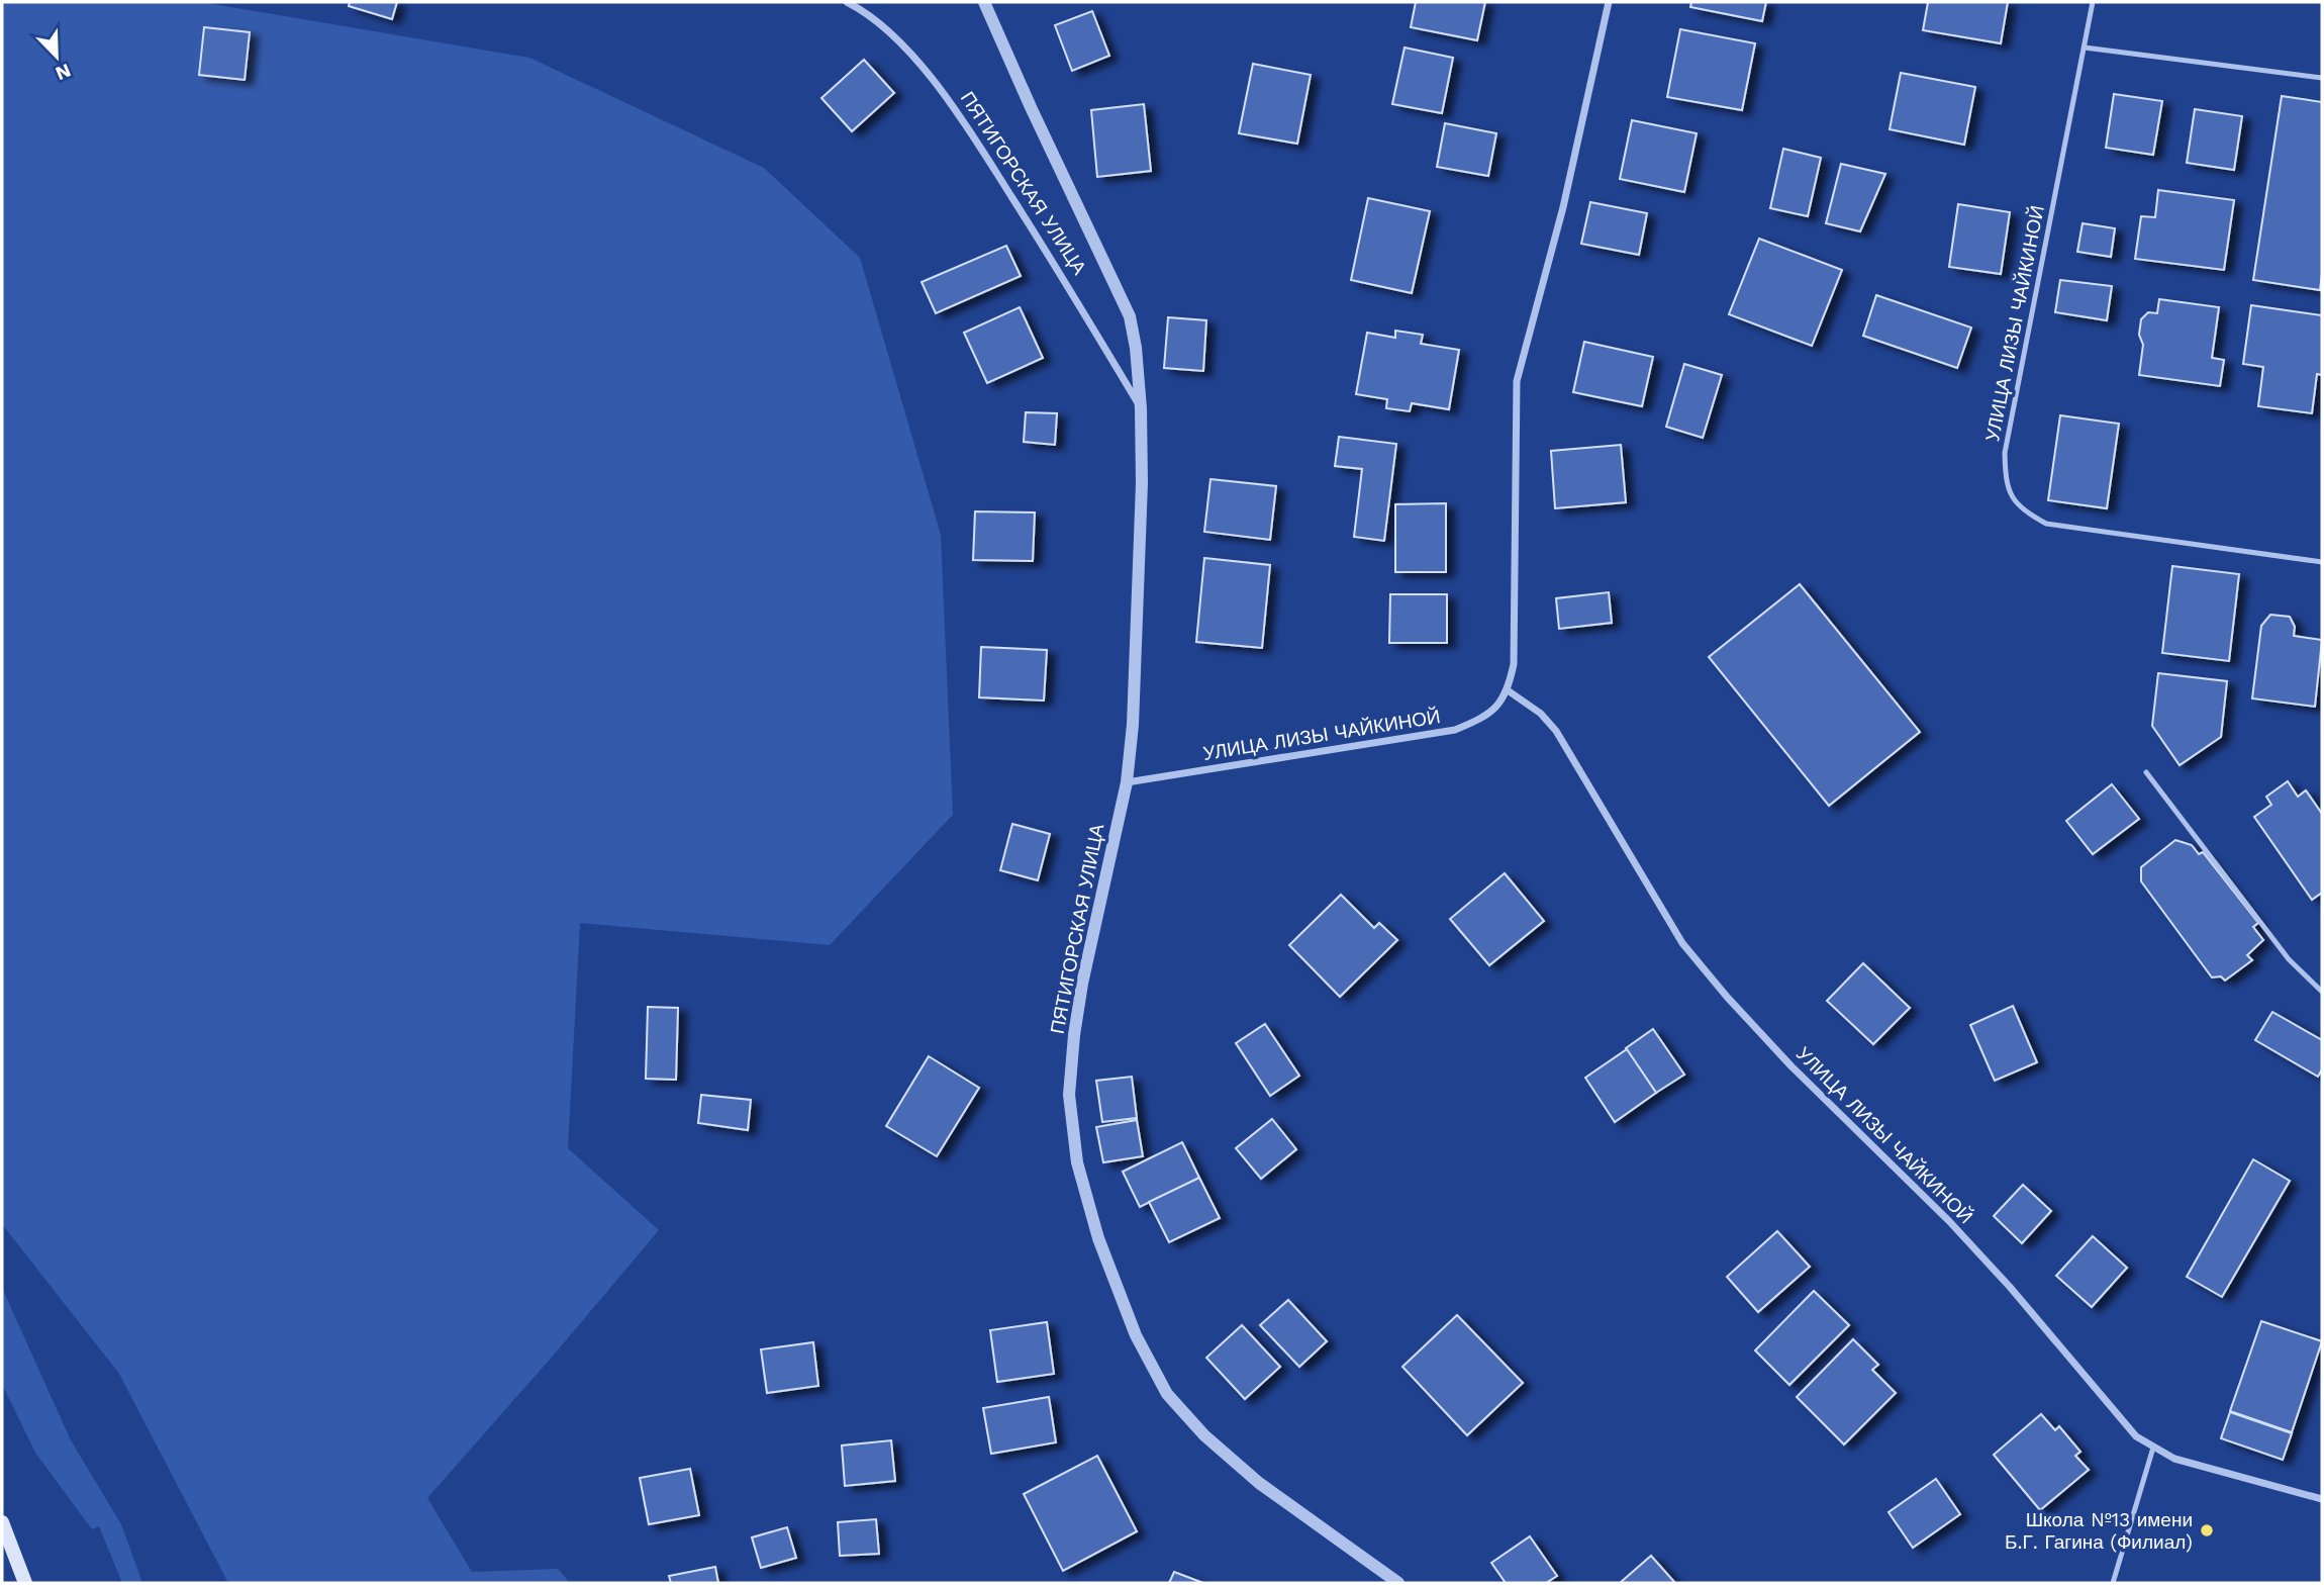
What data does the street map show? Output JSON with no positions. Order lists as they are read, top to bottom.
{
  "streets": {
    "street": ["ПЯТИГОРСКАЯ УЛИЦА", "УЛИЦА ЛИЗЫ ЧАЙКИНОЙ"]
  },
  "crossings": [
    ["ПЯТИГОРСКАЯ УЛИЦА", "УЛИЦА ЛИЗЫ ЧАЙКИНОЙ"]
  ],
  "places": ["Школа №13 имени Б.Г. Гагина (Филиал)"],
  "north": "bottom right"
}
